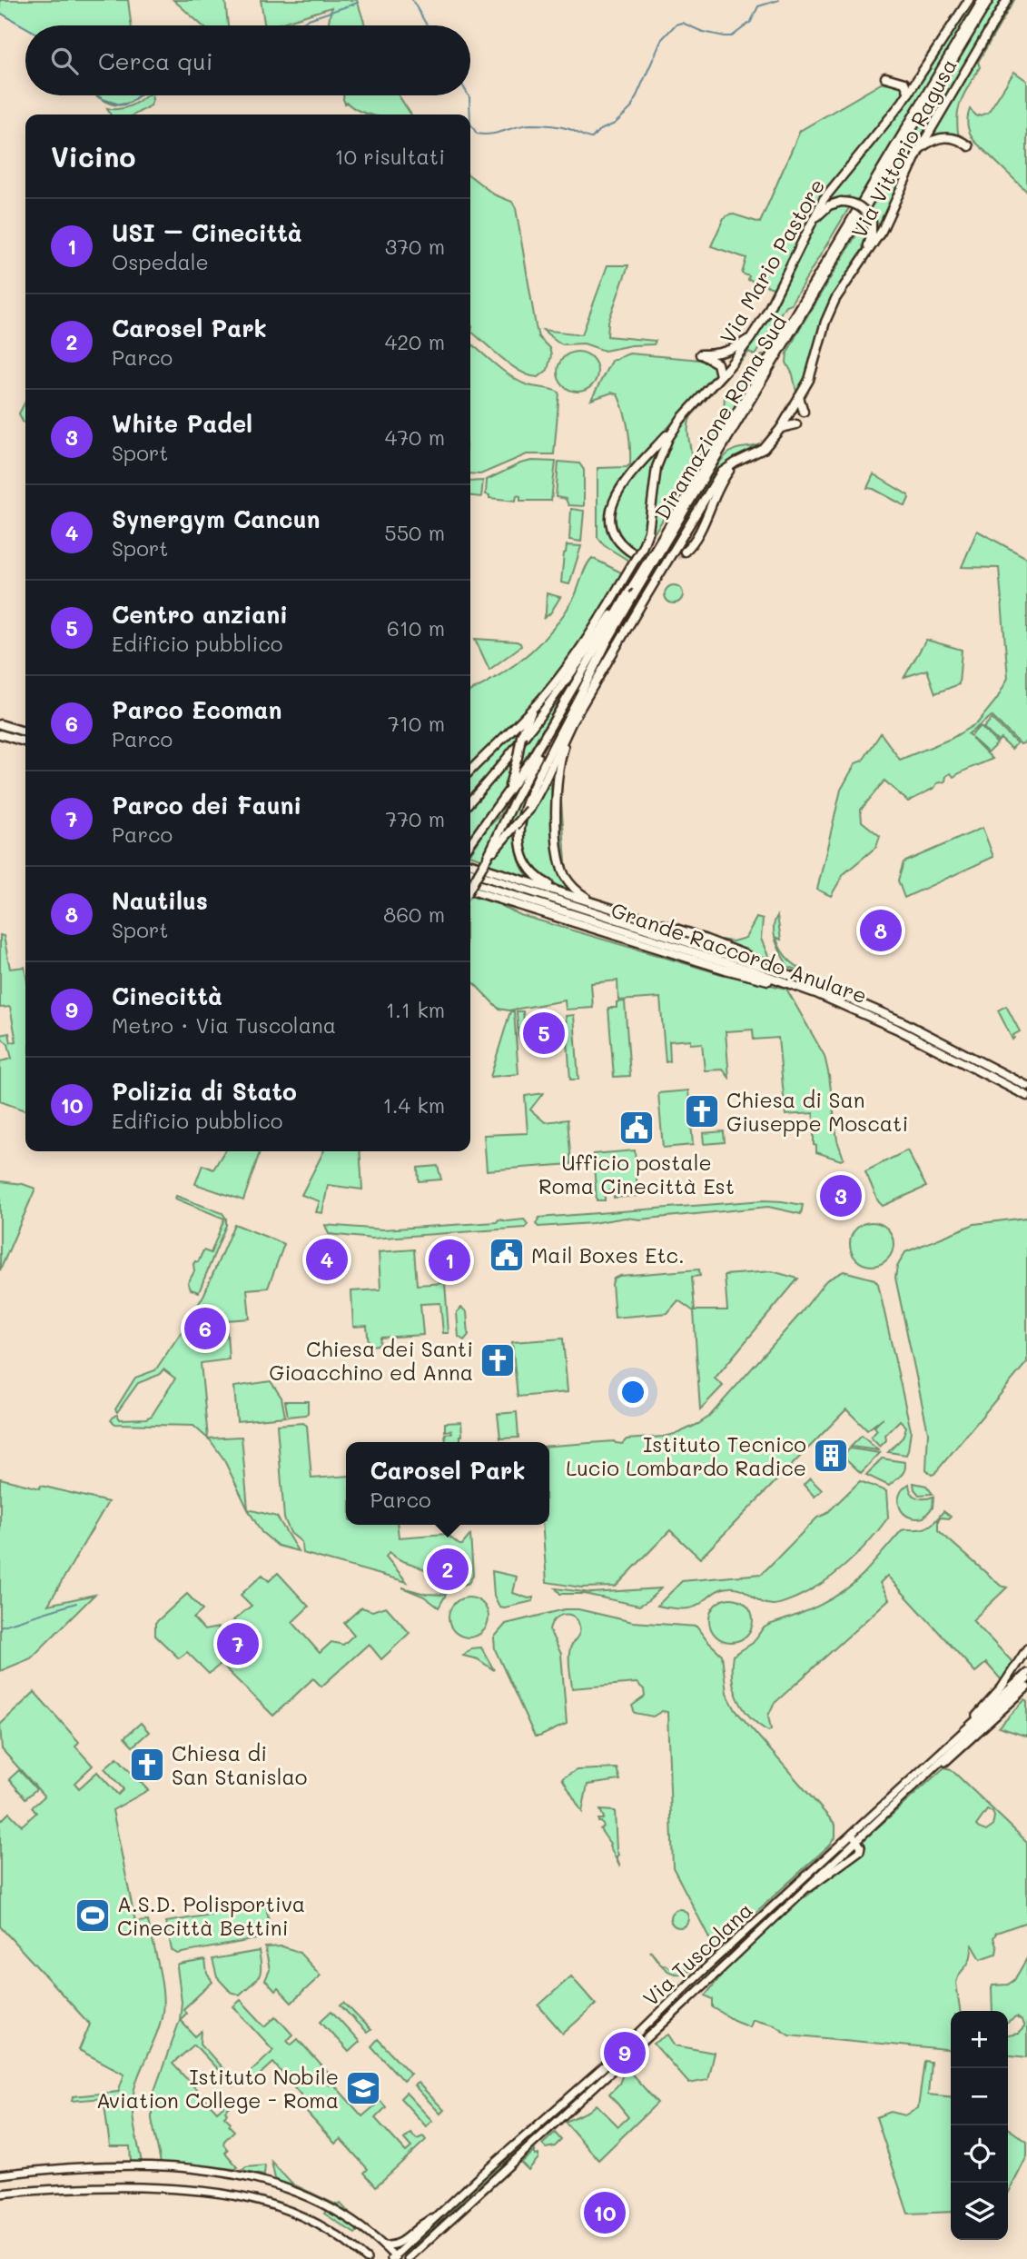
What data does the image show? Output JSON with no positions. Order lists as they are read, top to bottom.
{
  "streets": {
    "highway": [
      "Via Vittorio Ragusa",
      "Via Mario Pastore",
      "Diramazione Roma Sud",
      "Grande Raccordo Anulare"
    ],
    "main road": ["Via Tuscolana"]
  },
  "places": {
    "church": ["Chiesa di San Giuseppe Moscati", "Chiesa dei Santi Gioacchino ed Anna", "Chiesa di San Stanislao"],
    "public building": ["Ufficio postale Roma Cinecittà Est", "Mail Boxes Etc."],
    "building": ["Istituto Tecnico Lucio Lombardo Radice"],
    "sports": ["A.S.D. Polisportiva Cinecittà Bettini"],
    "school or university": ["Istituto Nobile Aviation College - Roma"]
  },
  "page": {
    "search": "Cerca qui",
    "heading": ["Vicino", "10 risultati"],
    "list": [
      {
        "mark": "1",
        "name": "USI – Cinecittà",
        "note": "Ospedale",
        "value": "370 m"
      },
      {
        "mark": "2",
        "name": "Carosel Park",
        "note": "Parco",
        "value": "420 m"
      },
      {
        "mark": "3",
        "name": "White Padel",
        "note": "Sport",
        "value": "470 m"
      },
      {
        "mark": "4",
        "name": "Synergym Cancun",
        "note": "Sport",
        "value": "550 m"
      },
      {
        "mark": "5",
        "name": "Centro anziani",
        "note": "Edificio pubblico",
        "value": "610 m"
      },
      {
        "mark": "6",
        "name": "Parco Ecoman",
        "note": "Parco",
        "value": "710 m"
      },
      {
        "mark": "7",
        "name": "Parco dei Fauni",
        "note": "Parco",
        "value": "770 m"
      },
      {
        "mark": "8",
        "name": "Nautilus",
        "note": "Sport",
        "value": "860 m"
      },
      {
        "mark": "9",
        "name": "Cinecittà",
        "note": "Metro · Via Tuscolana",
        "value": "1.1 km"
      },
      {
        "mark": "10",
        "name": "Polizia di Stato",
        "note": "Edificio pubblico",
        "value": "1.4 km"
      }
    ],
    "pins": [
      "8",
      "5",
      "3",
      "4",
      "1",
      "6",
      "2",
      "7",
      "9",
      "10"
    ],
    "popup": ["Carosel Park", "Parco"],
    "map_buttons": ["+", "−"]
  }
}
